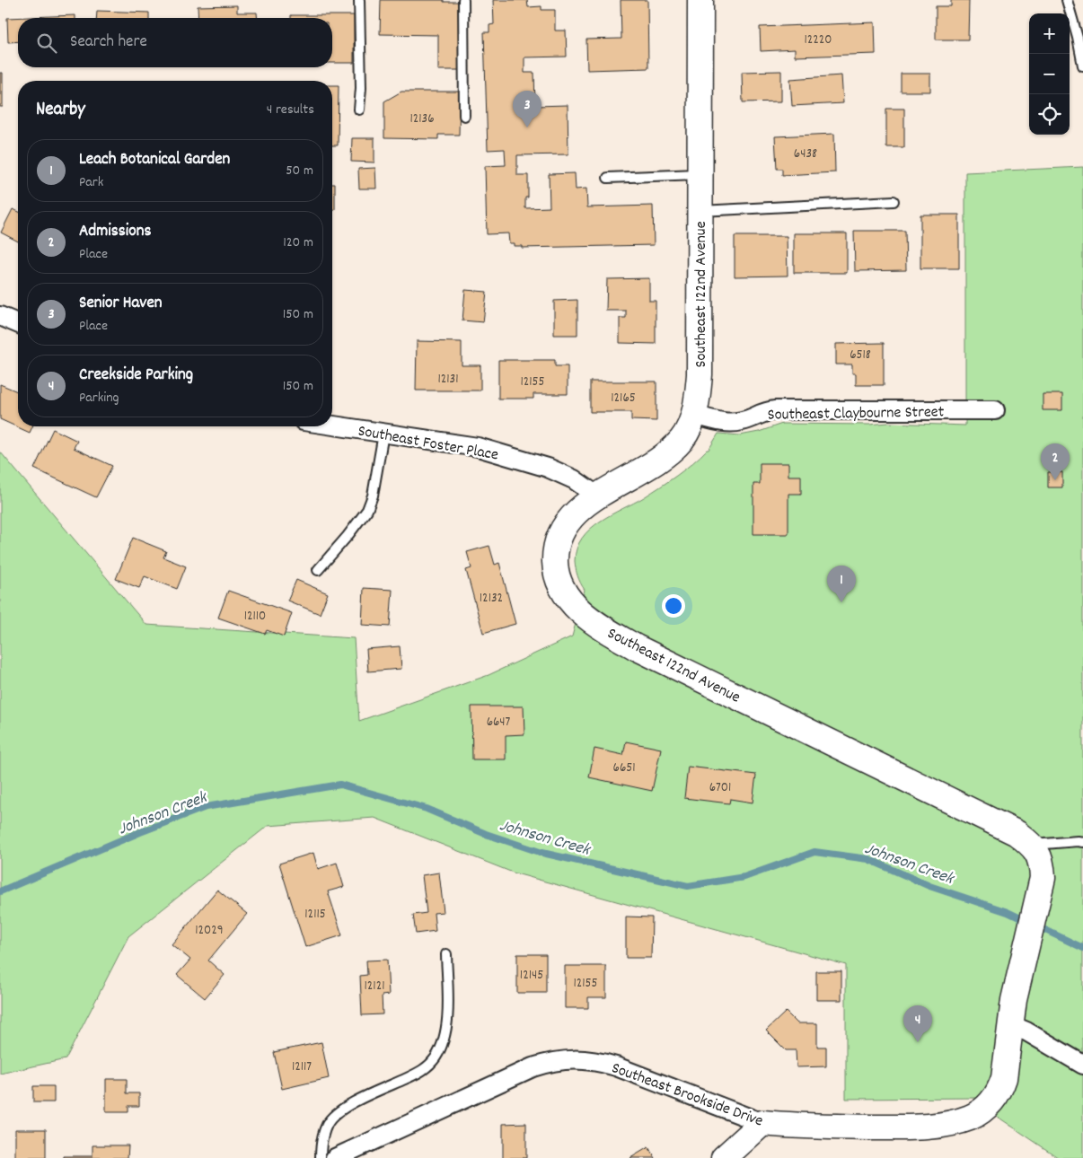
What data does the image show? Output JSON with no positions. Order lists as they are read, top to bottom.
{
  "streets": {
    "street": [
      "Southeast 122nd Avenue",
      "Southeast Claybourne Street",
      "Southeast Foster Place",
      "Southeast Brookside Drive"
    ]
  },
  "crossings": [
    ["Southeast 122nd Avenue", "Southeast Claybourne Street"],
    ["Southeast 122nd Avenue", "Southeast Foster Place"],
    ["Southeast 122nd Avenue", "Southeast Brookside Drive"]
  ],
  "water": ["Johnson Creek"],
  "house_numbers": [
    "12220",
    "12136",
    "6438",
    "6518",
    "12131",
    "12155",
    "12165",
    "12132",
    "12110",
    "6647",
    "6651",
    "6701",
    "12115",
    "12029",
    "12145",
    "12155",
    "12121",
    "12117"
  ],
  "page": {
    "map_buttons": ["+", "−"],
    "search": "Search here",
    "heading": ["Nearby", "4 results"],
    "pins": [
      "3",
      "2",
      "1",
      "4"
    ],
    "list": [
      {
        "mark": "1",
        "name": "Leach Botanical Garden",
        "note": "Park",
        "value": "50 m"
      },
      {
        "mark": "2",
        "name": "Admissions",
        "note": "Place",
        "value": "120 m"
      },
      {
        "mark": "3",
        "name": "Senior Haven",
        "note": "Place",
        "value": "150 m"
      },
      {
        "mark": "4",
        "name": "Creekside Parking",
        "note": "Parking",
        "value": "150 m"
      }
    ]
  }
}
